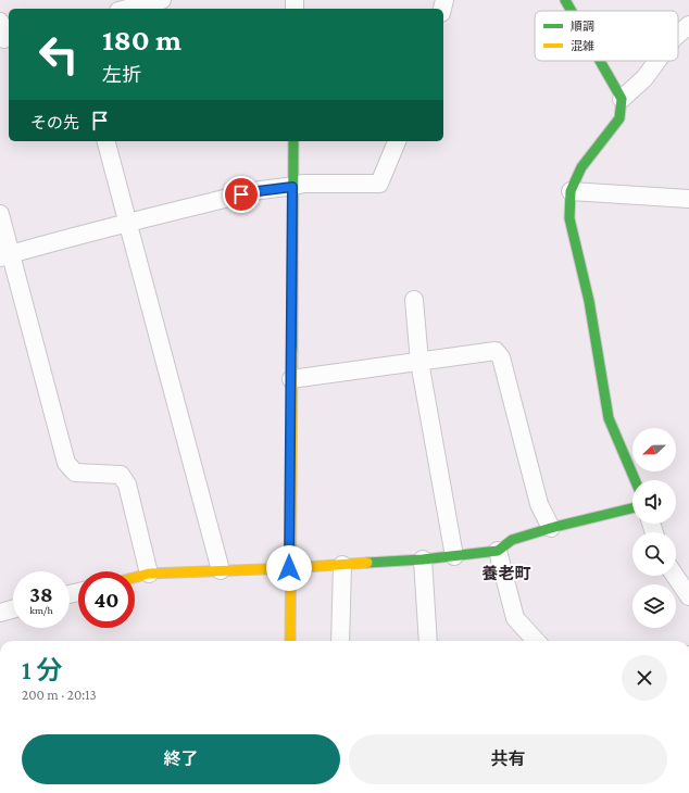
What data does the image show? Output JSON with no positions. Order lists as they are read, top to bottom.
{
  "districts": ["養老町"],
  "legend": ["順調", "混雑"],
  "north": "left",
  "page": {
    "turn": ["180 m", "左折"],
    "then": "その先",
    "speed": "38 km/h",
    "limit": "40",
    "heading": ["1 分", "200 m · 20:13"],
    "buttons": ["終了", "共有"]
  }
}
